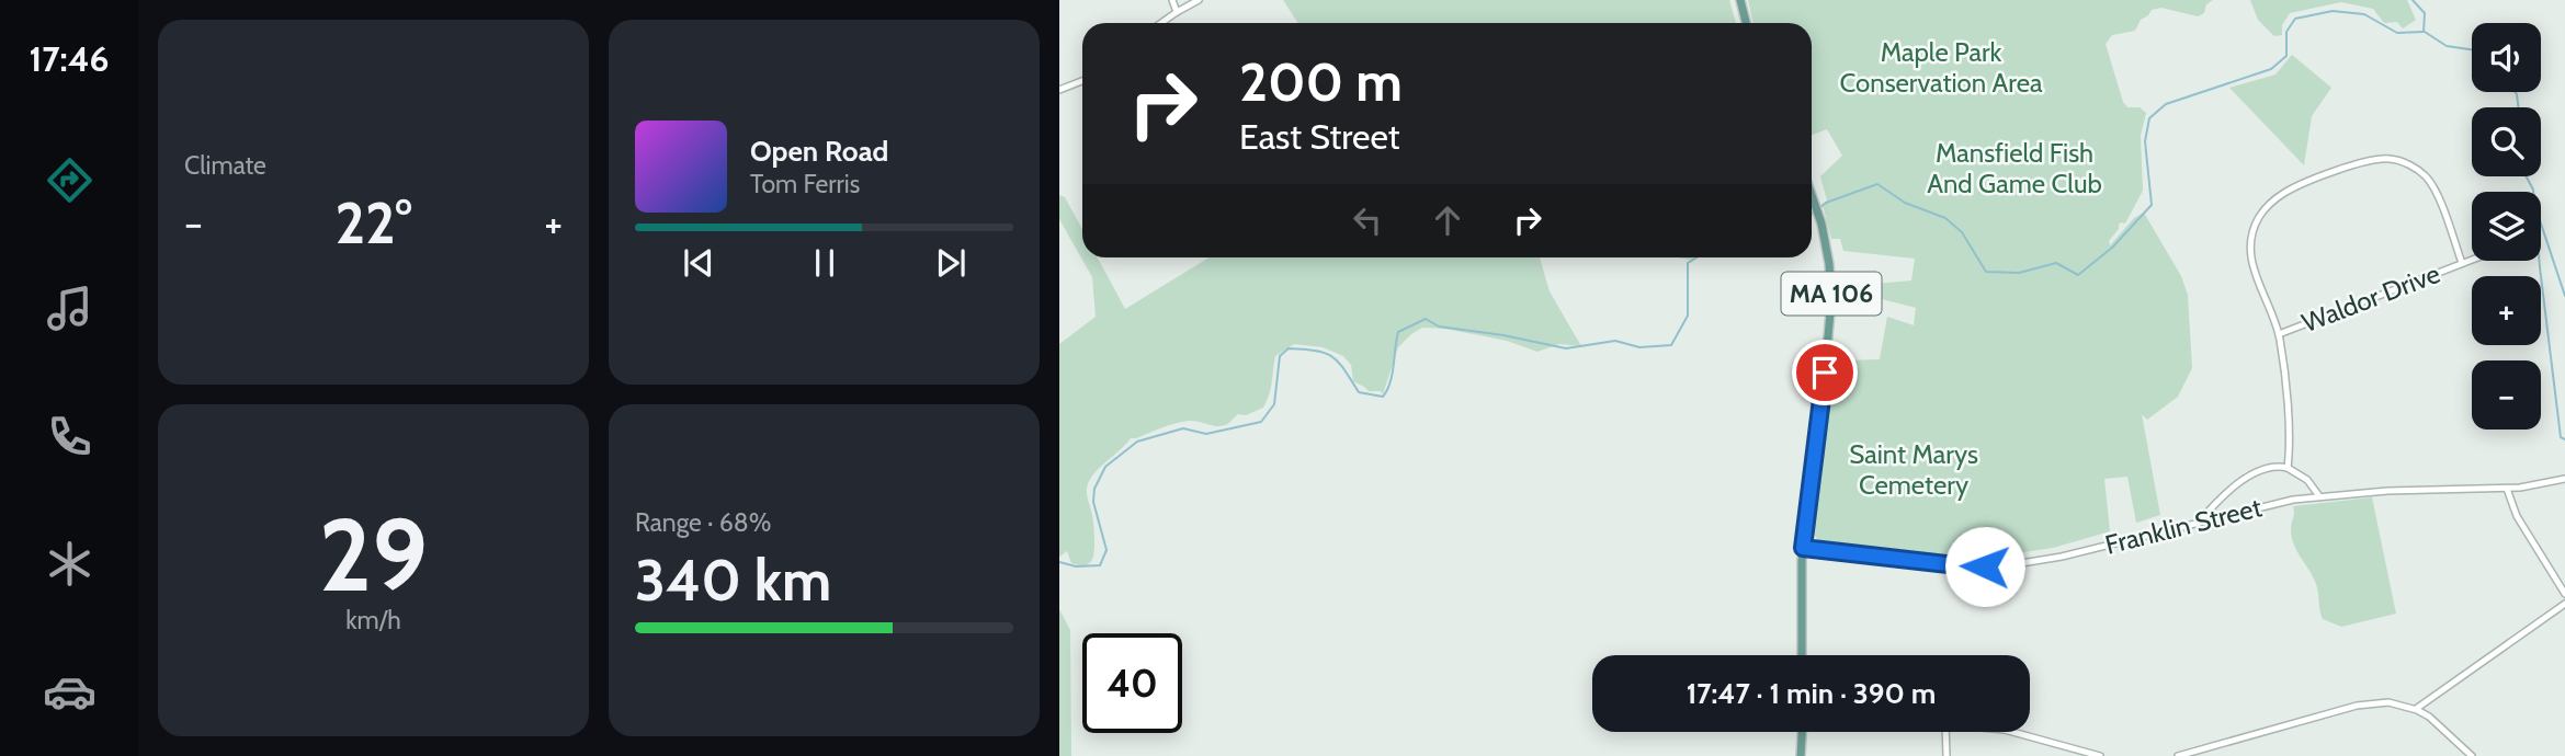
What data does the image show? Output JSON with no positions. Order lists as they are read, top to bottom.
{
  "streets": {
    "main road": ["MA 106"],
    "street": ["Waldor Drive", "Franklin Street"]
  },
  "crossings": [
    ["MA 106", "Franklin Street"]
  ],
  "parks": ["Maple Park Conservation Area", "Mansfield Fish And Game Club", "Saint Marys Cemetery"],
  "page": {
    "tabs": "17:46",
    "tile": [
      "Climate",
      ["29", "km/h"],
      ["Range · 68%", "340 km"]
    ],
    "map_buttons": ["+", "−"],
    "turn": ["200 m", "East Street"],
    "song": ["Open Road", "Tom Ferris"],
    "heat": ["−", "22°", "+"],
    "limit": "40",
    "trip": "17:47 · 1 min · 390 m"
  }
}
